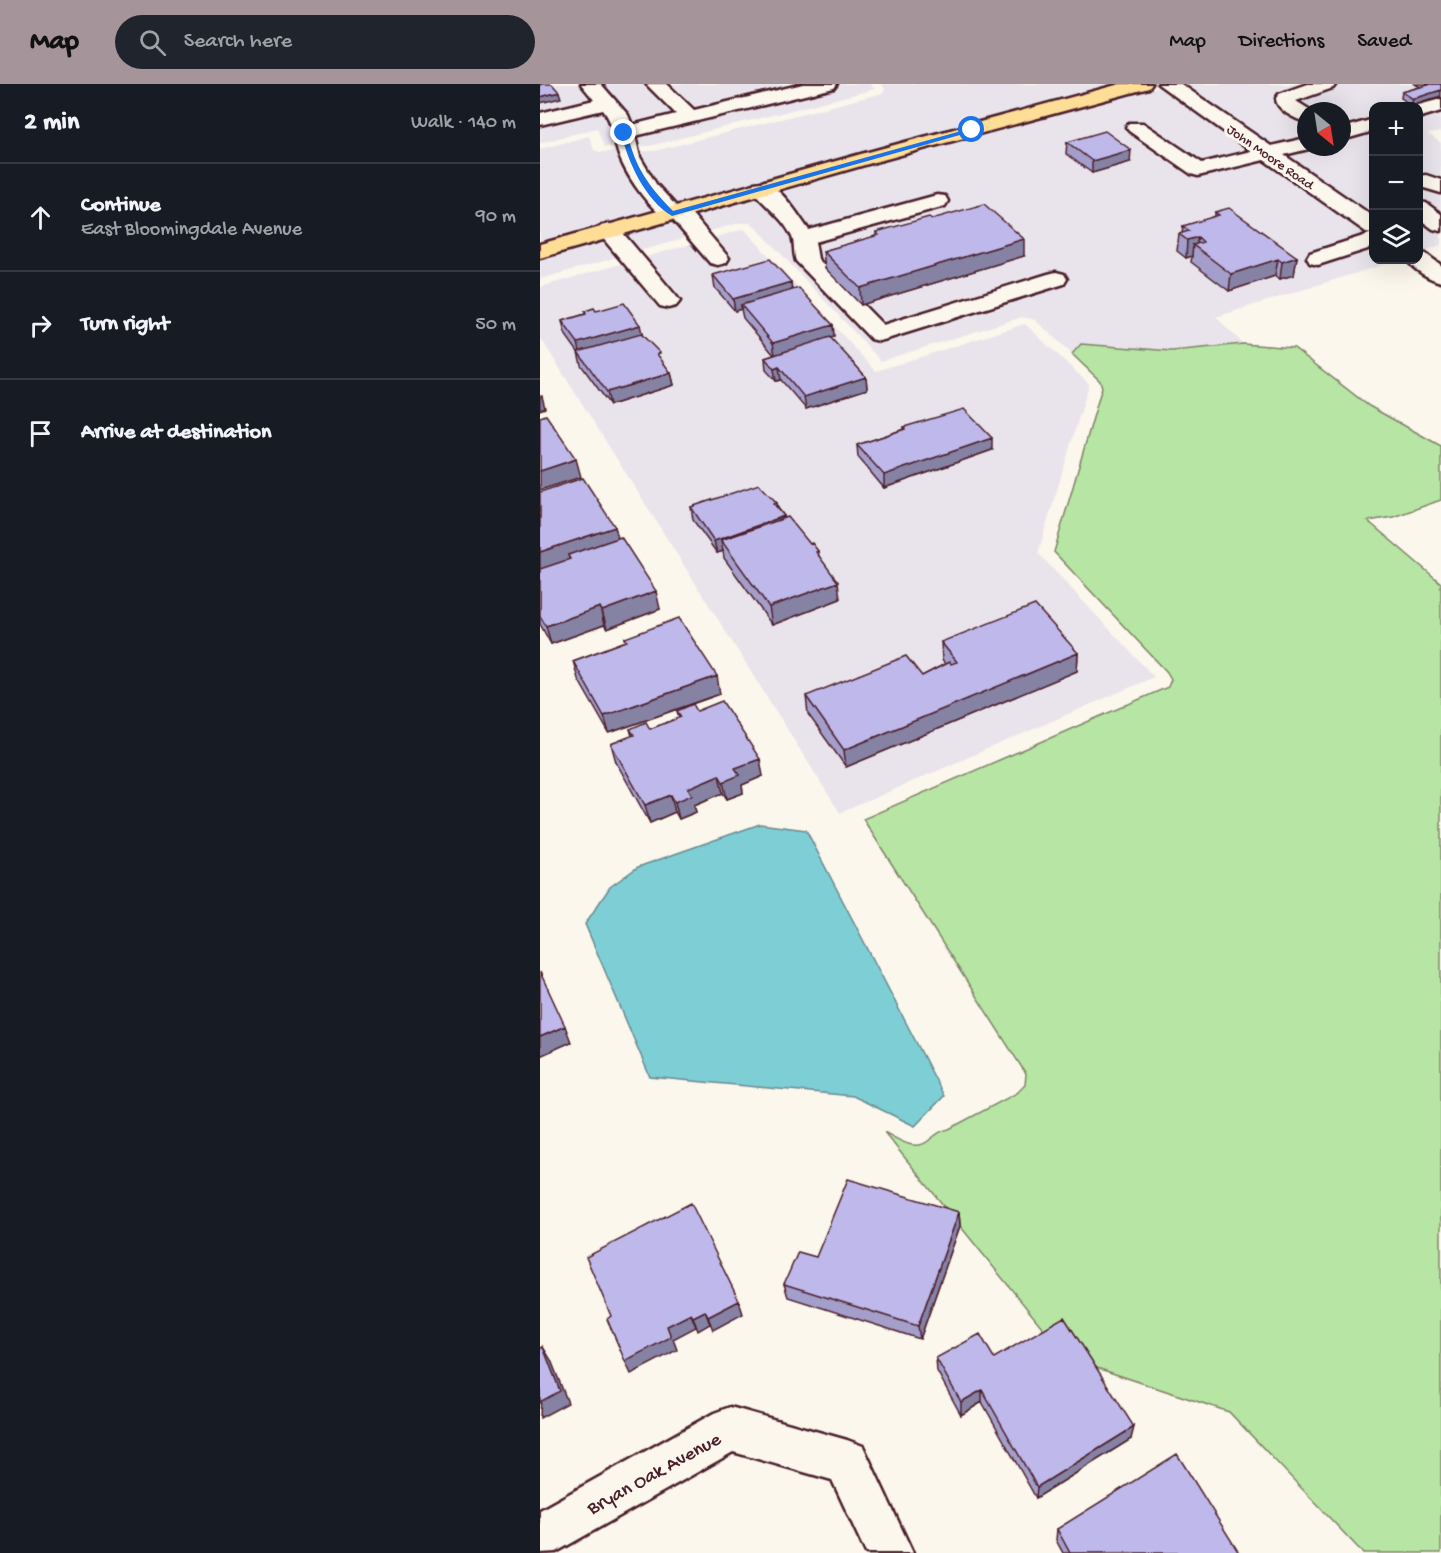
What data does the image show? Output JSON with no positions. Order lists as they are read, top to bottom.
{
  "streets": {
    "street": ["John Moore Road", "Bryan Oak Avenue"]
  },
  "north": "bottom right",
  "page": {
    "header": "Map",
    "search": "Search here",
    "nav": ["Map", "Directions", "Saved"],
    "heading": ["2 min", "Walk · 140 m"],
    "map_buttons": ["+", "−"],
    "list": [
      ["Continue", "East Bloomingdale Avenue", "90 m"],
      ["Turn right", "50 m"],
      "Arrive at destination"
    ]
  }
}
